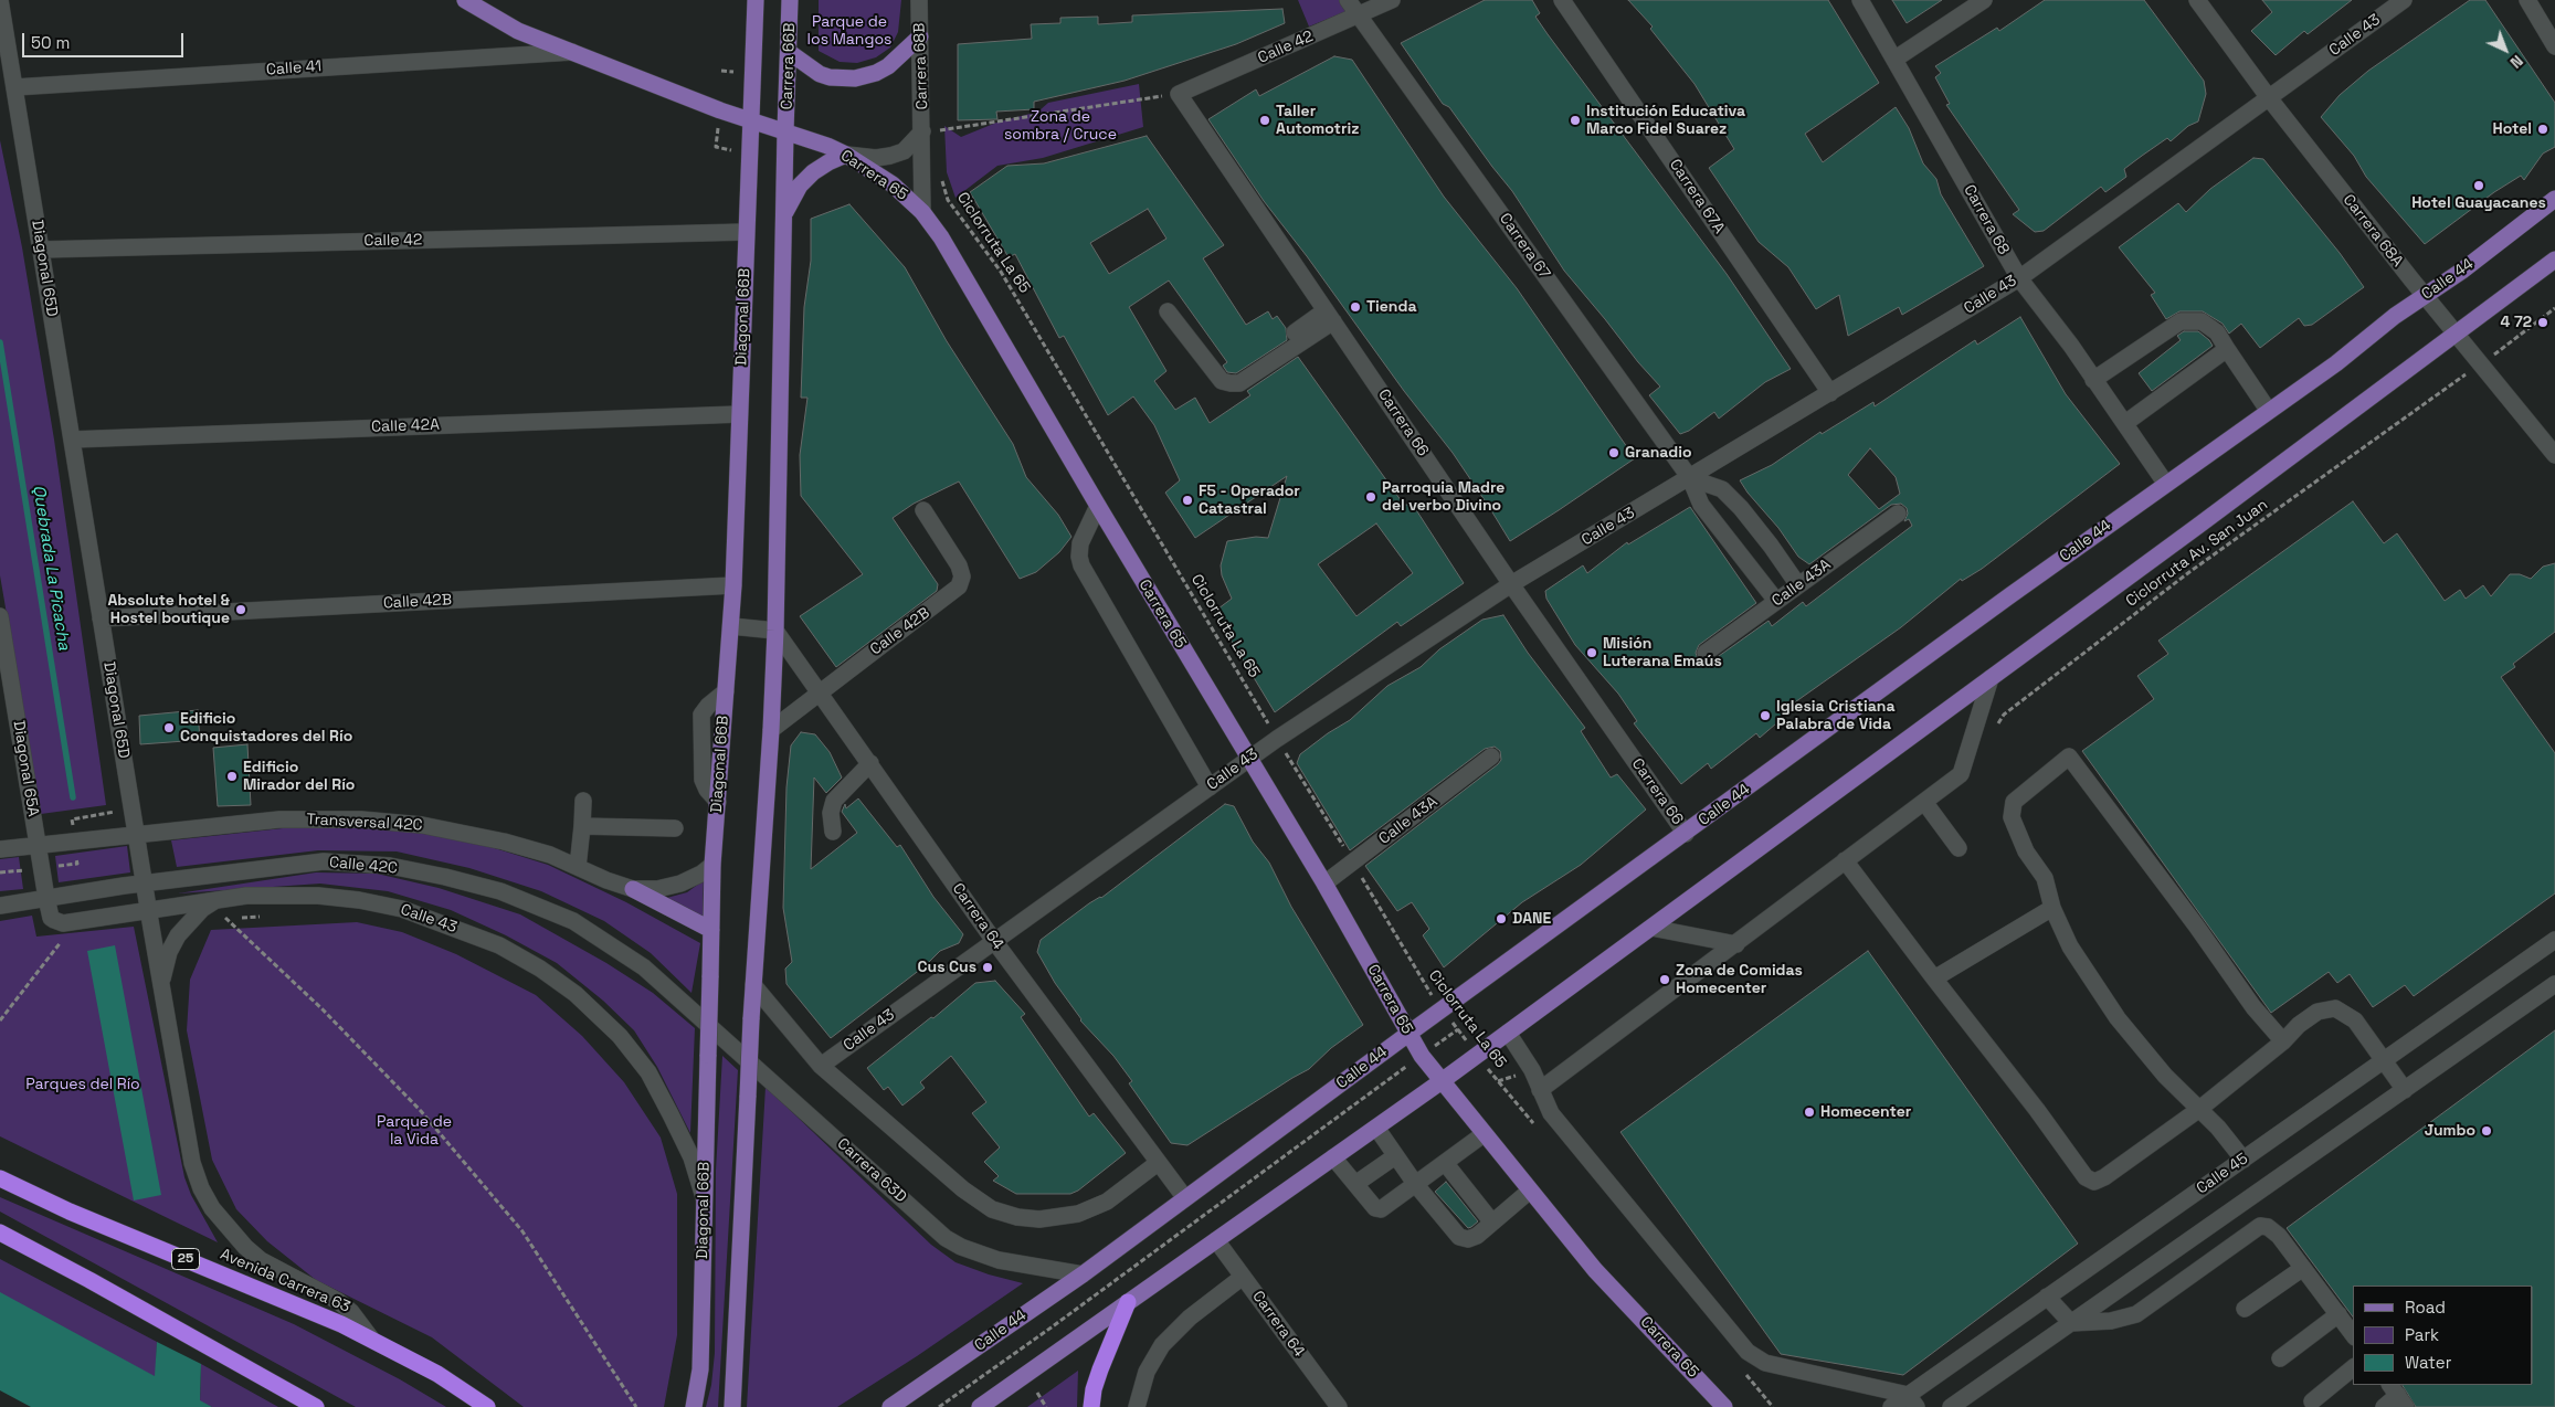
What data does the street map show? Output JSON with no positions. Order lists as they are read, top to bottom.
{
  "streets": {
    "highway": ["25", "Avenida Carrera 63"],
    "main road": [
      "Carrera 66B",
      "Carrera 65",
      "Calle 44",
      "Diagonal 66B"
    ],
    "street": [
      "Calle 43",
      "Calle 42",
      "Carrera 68B",
      "Calle 41",
      "Carrera 67A",
      "Carrera 68",
      "Carrera 68A",
      "Carrera 67",
      "Diagonal 65D",
      "Carrera 66",
      "Calle 42A",
      "Calle 43A",
      "Calle 42B",
      "Diagonal 65A",
      "Transversal 42C",
      "Calle 42C",
      "Carrera 64",
      "Carrera 63D",
      "Calle 45"
    ],
    "path": ["Ciclorruta La 65", "Ciclorruta Av. San Juan"]
  },
  "crossings": [
    ["Calle 43", "Carrera 65"],
    ["Calle 43", "Carrera 67A"],
    ["Calle 43", "Carrera 68"],
    ["Calle 43", "Carrera 68A"],
    ["Calle 43", "Ciclorruta La 65"],
    ["Calle 43", "Carrera 67"],
    ["Calle 43", "Diagonal 65D"],
    ["Calle 43", "Diagonal 66B"],
    ["Calle 43", "Carrera 66"],
    ["Calle 43", "Diagonal 65A"],
    ["Calle 43", "Carrera 64"],
    ["Calle 42", "Carrera 67"],
    ["Calle 42", "Diagonal 65D"],
    ["Calle 42", "Diagonal 66B"],
    ["Calle 42", "Carrera 66"],
    ["Carrera 66B", "Carrera 65"],
    ["Carrera 68B", "Carrera 65"],
    ["Calle 41", "Carrera 65"],
    ["Calle 41", "Diagonal 65D"],
    ["Carrera 65", "Calle 44"],
    ["Carrera 65", "Diagonal 66B"],
    ["Carrera 65", "Calle 43A"],
    ["Carrera 68", "Calle 44"],
    ["Carrera 68A", "Calle 44"],
    ["Ciclorruta La 65", "Calle 44"],
    ["Ciclorruta La 65", "Calle 43A"],
    ["Carrera 67", "Calle 43A"],
    ["Diagonal 65D", "Calle 42A"],
    ["Diagonal 65D", "Calle 42B"],
    ["Diagonal 65D", "Transversal 42C"],
    ["Diagonal 65D", "Calle 42C"],
    ["Diagonal 65D", "Avenida Carrera 63"],
    ["Calle 44", "Carrera 66"],
    ["Calle 44", "Carrera 64"],
    ["Calle 44", "Carrera 63D"],
    ["Diagonal 66B", "Calle 42A"],
    ["Diagonal 66B", "Calle 42B"],
    ["Diagonal 66B", "Transversal 42C"],
    ["Calle 42B", "Carrera 64"],
    ["Diagonal 65A", "Transversal 42C"],
    ["Diagonal 65A", "Calle 42C"],
    ["Calle 42C", "Carrera 63D"]
  ],
  "water": ["Quebrada La Picacha"],
  "parks": [
    "Parque de los Mangos",
    "Zona de sombra / Cruce",
    "Parques del Río",
    "Parque de la Vida"
  ],
  "places": [
    "Taller Automotriz",
    "Institución Educativa Marco Fidel Suarez",
    "Hotel",
    "Hotel Guayacanes",
    "Tienda",
    "4 72",
    "Granadio",
    "Parroquia Madre del verbo Divino",
    "F5 - Operador Catastral",
    "Absolute hotel & Hostel boutique",
    "Misión Luterana Emaús",
    "Iglesia Cristiana Palabra de Vida",
    "Edificio Conquistadores del Río",
    "Edificio Mirador del Río",
    "DANE",
    "Cus Cus",
    "Zona de Comidas Homecenter",
    "Homecenter",
    "Jumbo"
  ],
  "legend": ["Road", "Park", "Water"],
  "scale_bar": "50 m",
  "north": "bottom right"
}
